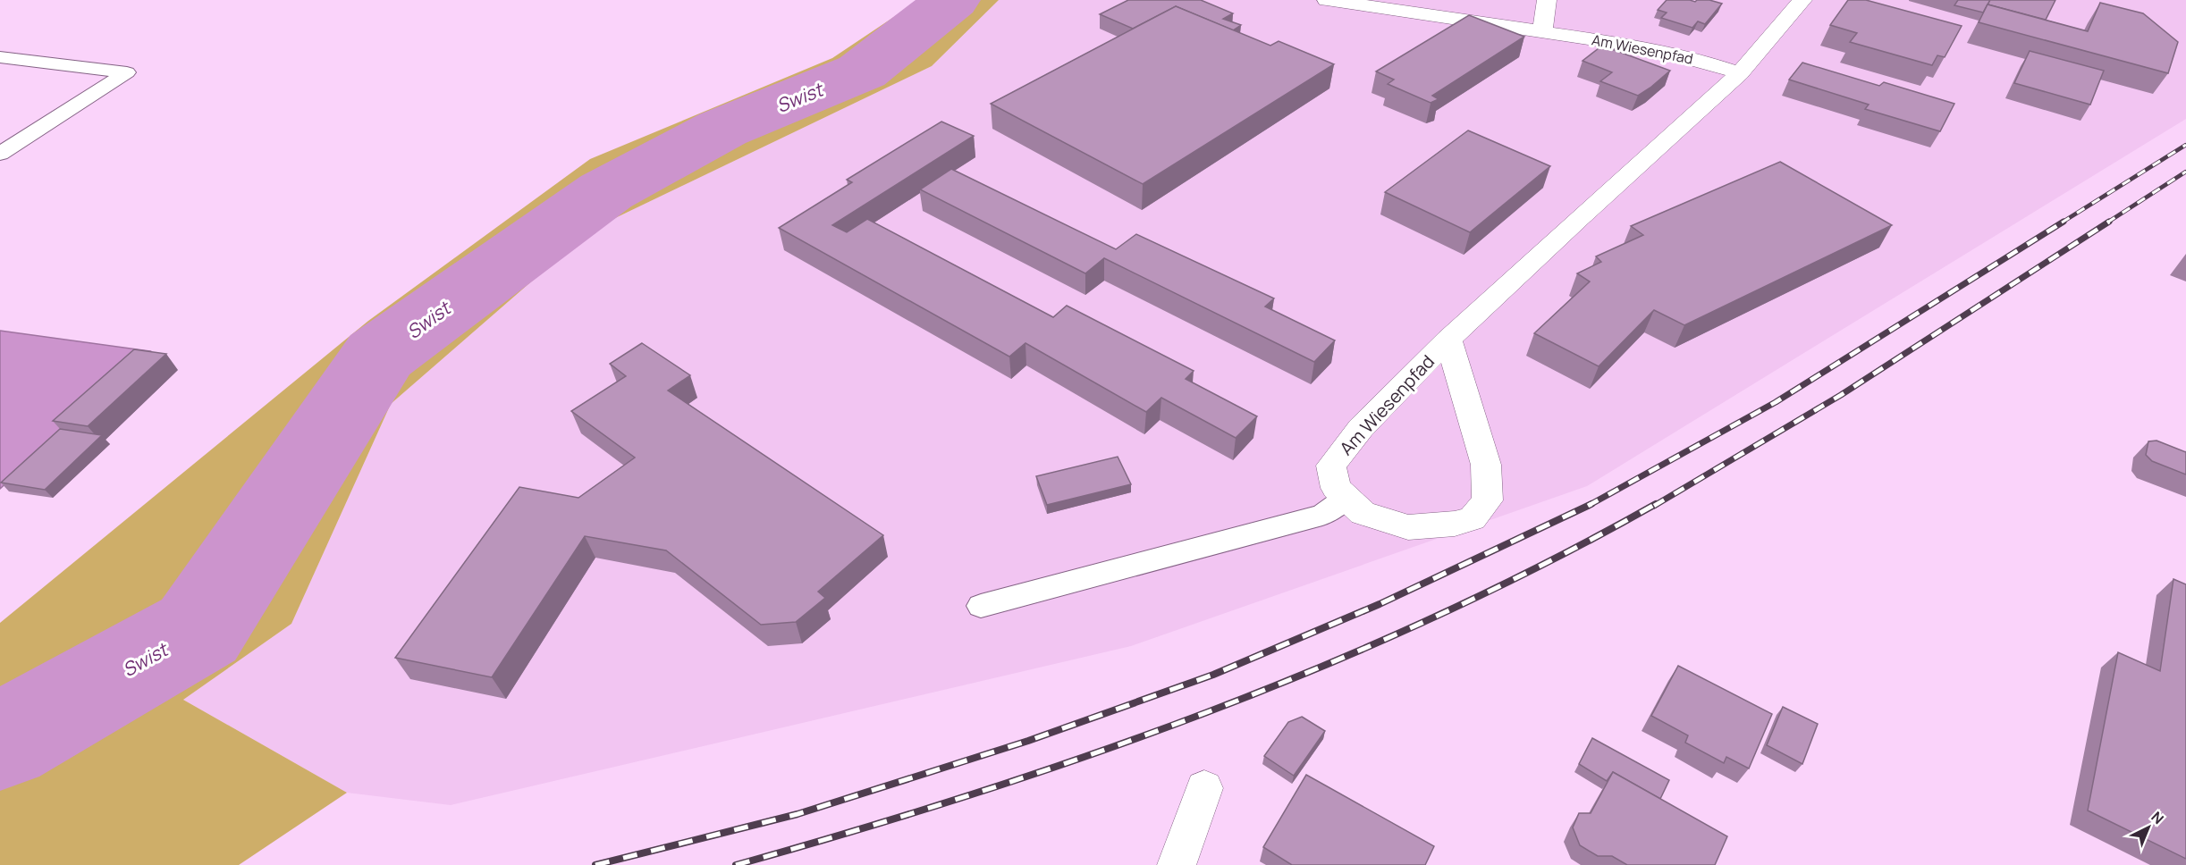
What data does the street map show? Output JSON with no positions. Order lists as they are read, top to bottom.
{
  "streets": {
    "street": ["Am Wiesenpfad"]
  },
  "water": ["Swist"],
  "north": "top right"
}
